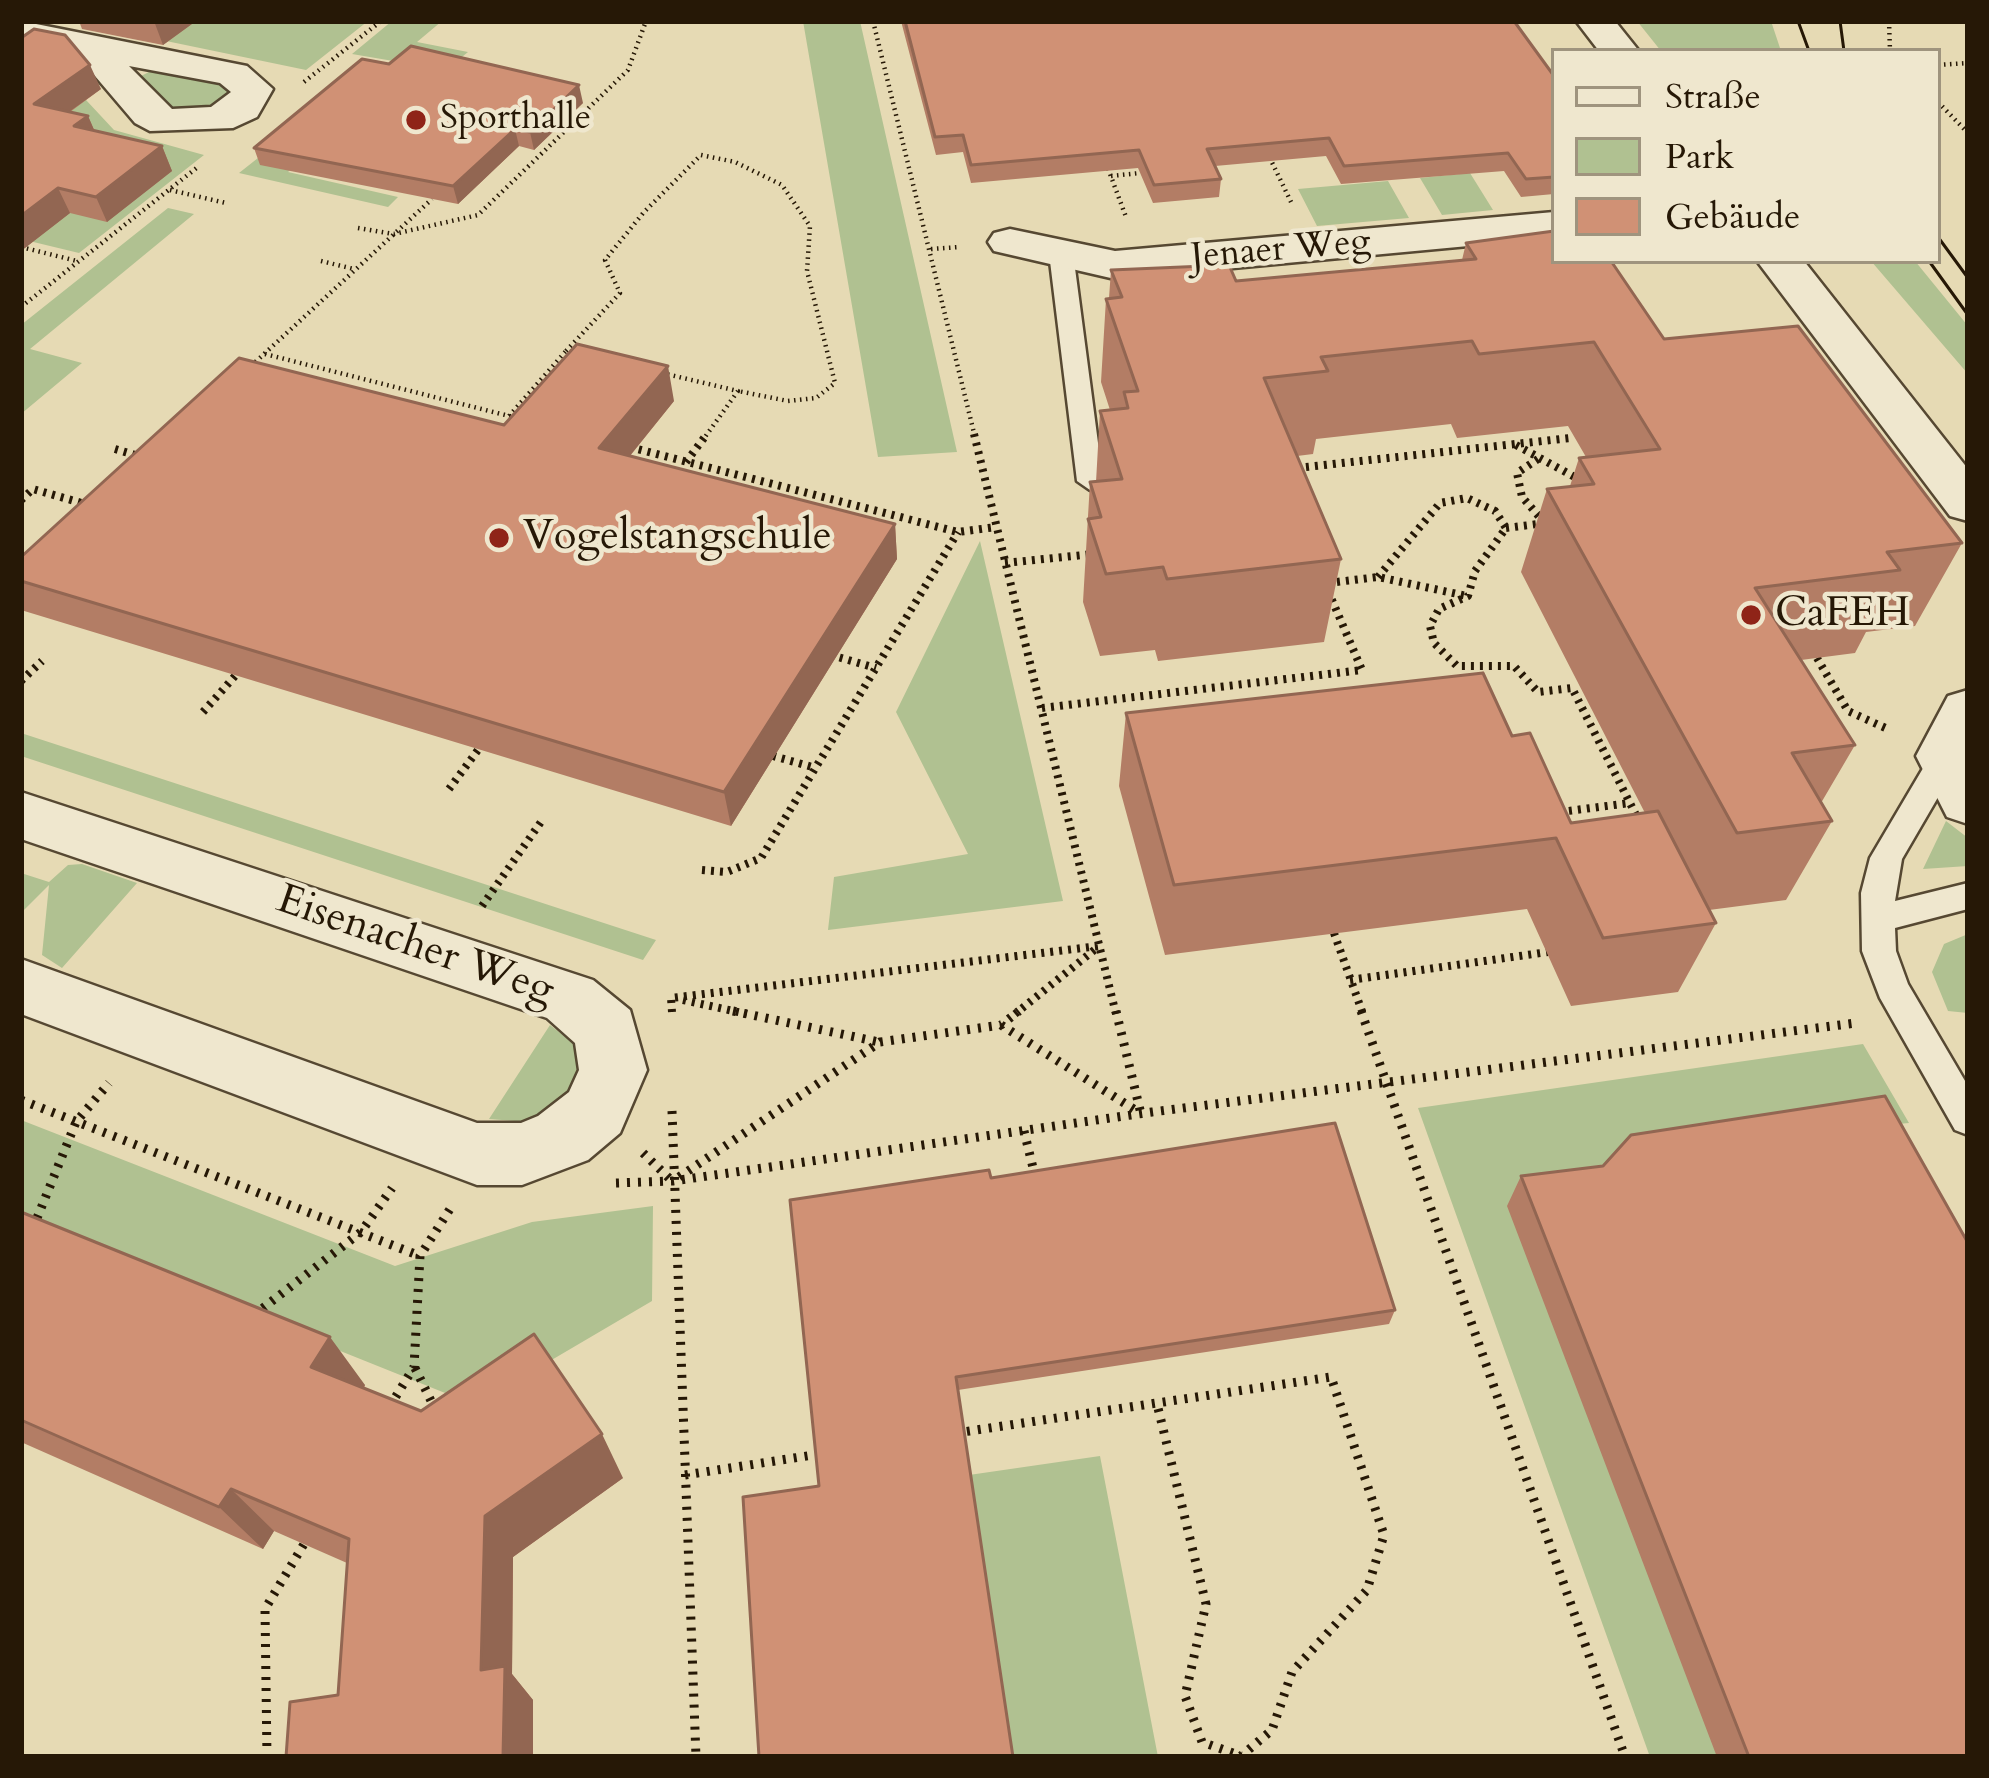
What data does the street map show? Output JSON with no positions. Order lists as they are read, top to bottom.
{
  "streets": {
    "street": ["Jenaer Weg", "Eisenacher Weg"]
  },
  "places": ["Sporthalle", "Vogelstangschule", "CaFEH"],
  "legend": ["Straße", "Park", "Gebäude"]
}
